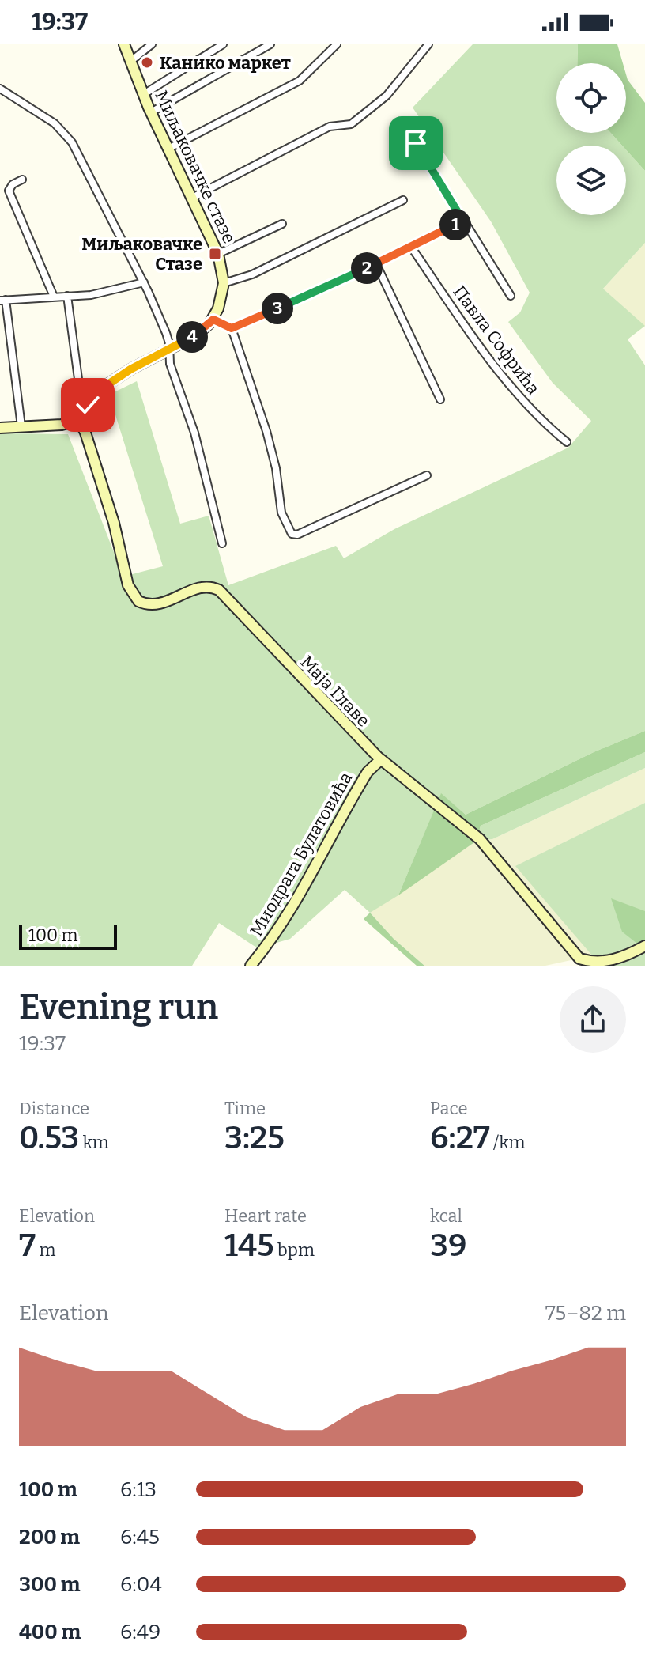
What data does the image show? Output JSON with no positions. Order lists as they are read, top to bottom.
{
  "streets": {
    "street": [
      "Миљаковачке стазе",
      "Павла Софрића",
      "Маја Главе",
      "Миодрага Булатовића"
    ]
  },
  "crossings": [
    ["Маја Главе", "Миодрага Булатовића"]
  ],
  "places": {
    "other": ["Канико маркет"],
    "transit": ["Миљаковачке Стазе"]
  },
  "scale_bar": "100 m",
  "page": {
    "status": "19:37",
    "pins": [
      "1",
      "2",
      "3",
      "4"
    ],
    "scale": "100 m",
    "heading": ["Evening run", "19:37"],
    "stats": [
      ["Distance", "0.53 km"],
      ["Time", "3:25"],
      ["Pace", "6:27 /km"],
      ["Elevation", "7 m"],
      ["Heart rate", "145 bpm"],
      ["kcal", "39"]
    ],
    "chart": ["Elevation", "75–82 m"],
    "list": [
      {
        "name": "100 m",
        "note": "6:13"
      },
      {
        "name": "200 m",
        "note": "6:45"
      },
      {
        "name": "300 m",
        "note": "6:04"
      },
      {
        "name": "400 m",
        "note": "6:49"
      }
    ]
  }
}
